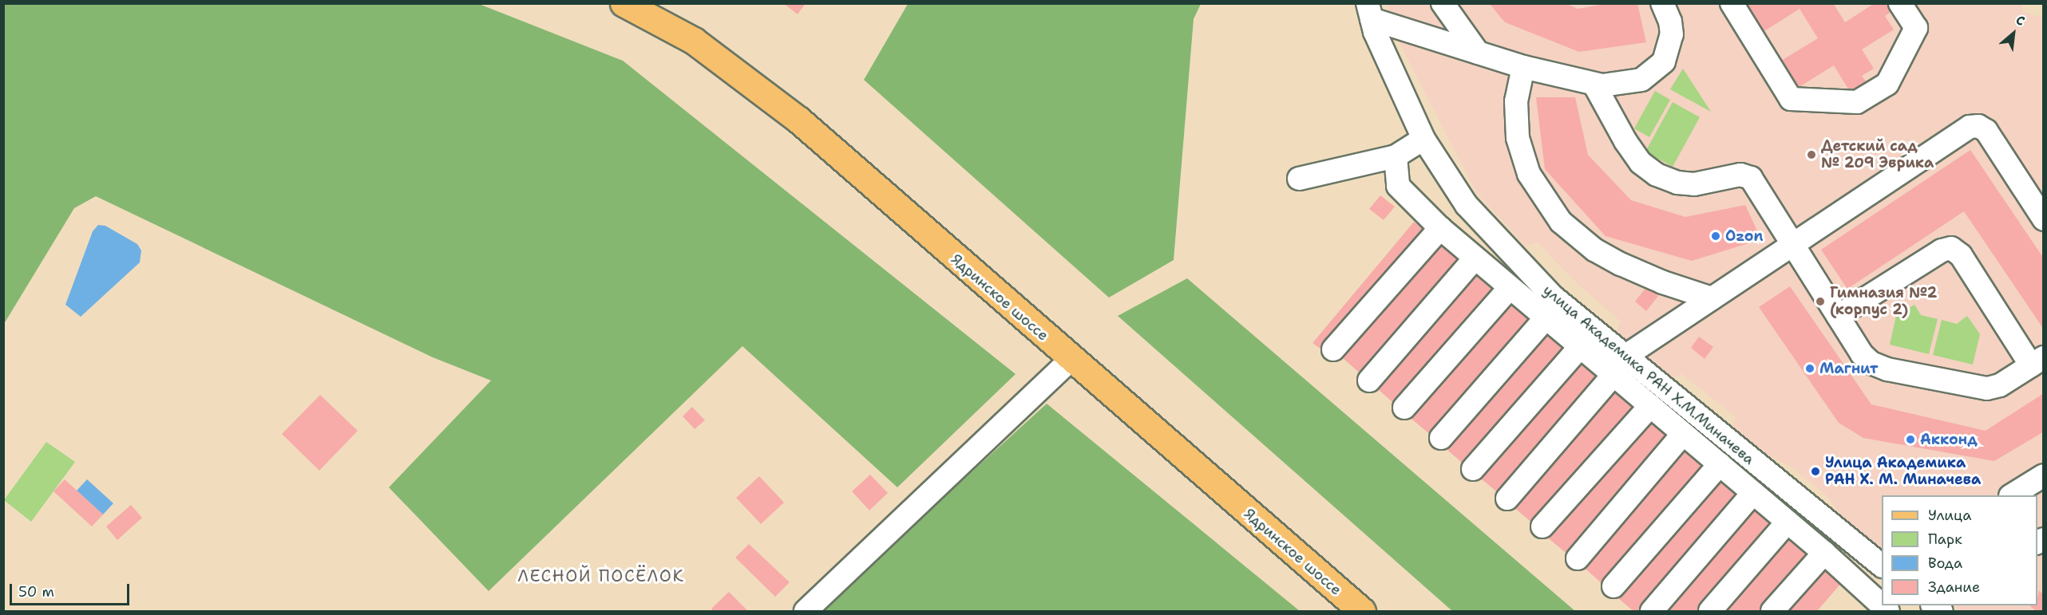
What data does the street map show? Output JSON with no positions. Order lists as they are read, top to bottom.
{
  "streets": {
    "main road": ["Ядринское шоссе"],
    "street": ["улица Академика РАН Х.М.Миначева"]
  },
  "districts": ["ЛЕСНОЙ ПОСЁЛОК"],
  "places": [
    "Детский сад № 209 Эврика",
    "Ozon",
    "Гимназия №2 (корпус 2)",
    "Магнит",
    "Акконд",
    "Улица Академика РАН Х. М. Миначева"
  ],
  "legend": [
    "Улица",
    "Парк",
    "Вода",
    "Здание"
  ],
  "scale_bar": "50 m",
  "north": "top right"
}
